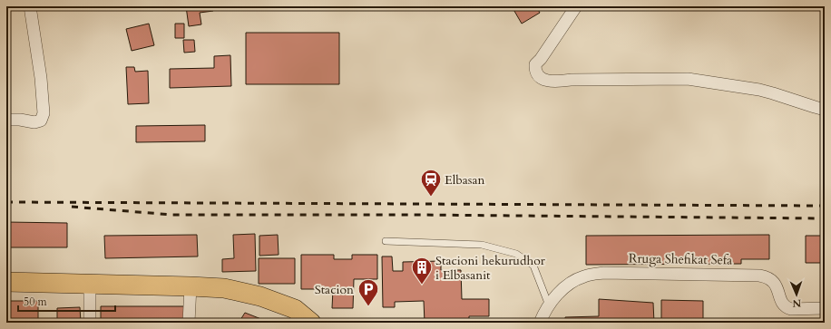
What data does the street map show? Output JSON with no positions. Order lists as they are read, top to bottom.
{
  "streets": {
    "street": ["Rruga Shefikat Sefa"]
  },
  "places": {
    "station": ["Elbasan"],
    "building": ["Stacioni hekurudhor i Elbasanit"],
    "parking": ["Stacion"]
  },
  "scale_bar": "50 m",
  "north": "bottom"
}
